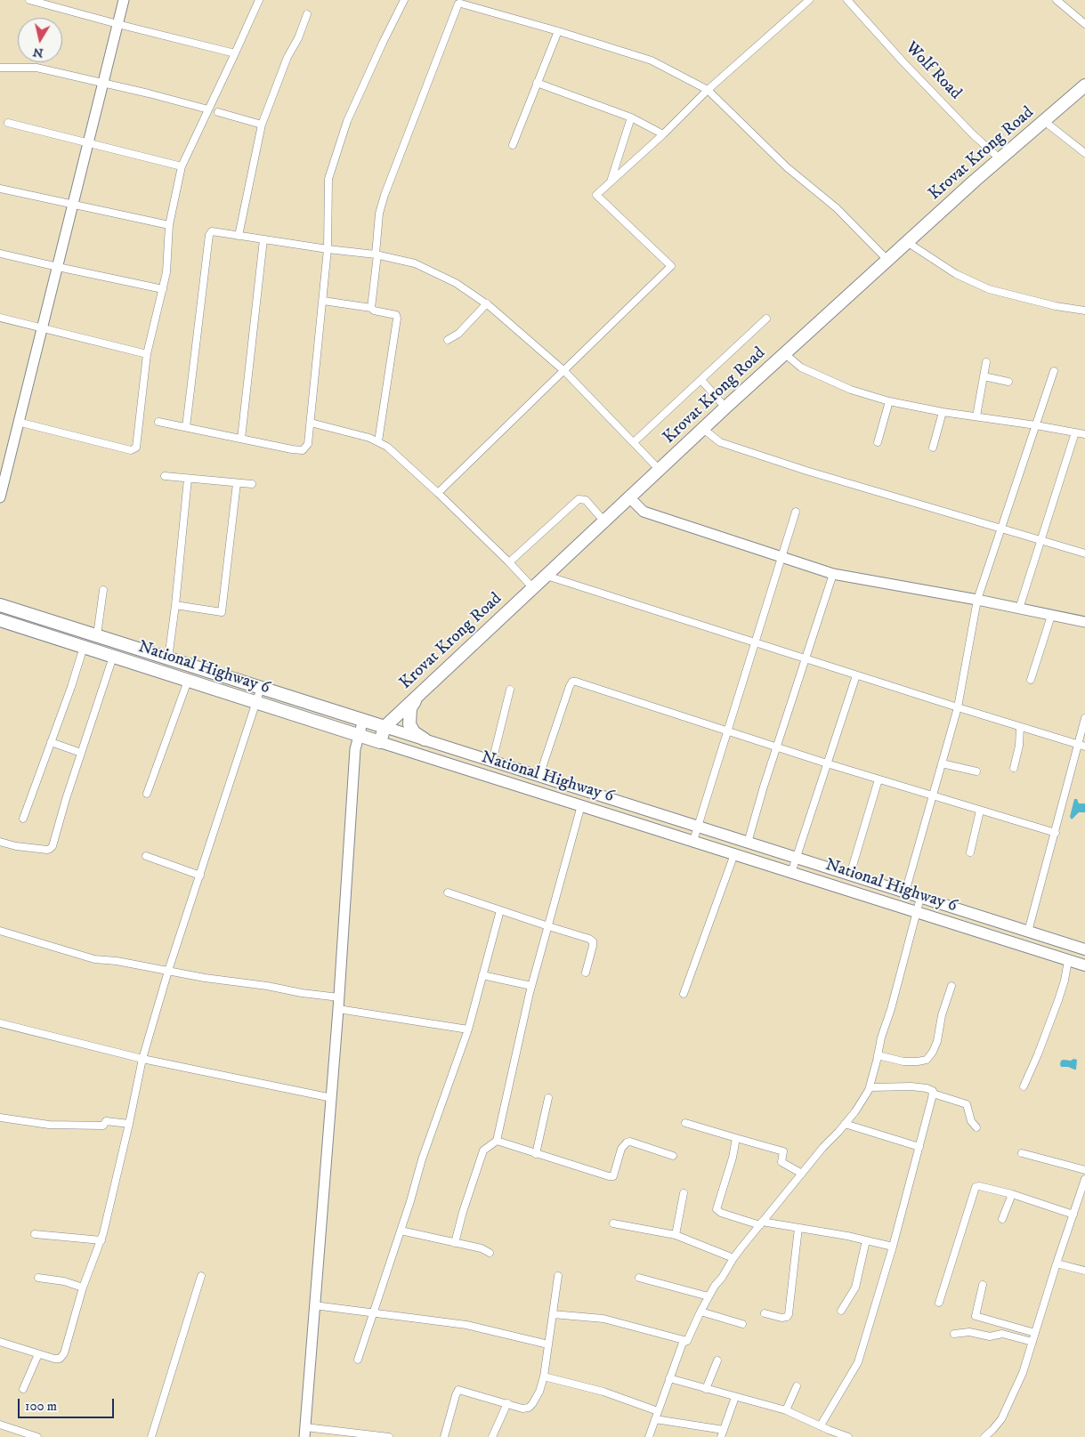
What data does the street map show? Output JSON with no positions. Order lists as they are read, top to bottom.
{
  "streets": {
    "highway": ["Krovat Krong Road", "National Highway 6"],
    "street": ["Wolf Road"]
  },
  "crossings": [
    ["Wolf Road", "Krovat Krong Road"],
    ["Krovat Krong Road", "National Highway 6"]
  ],
  "scale_bar": "100 m",
  "north": "bottom"
}
